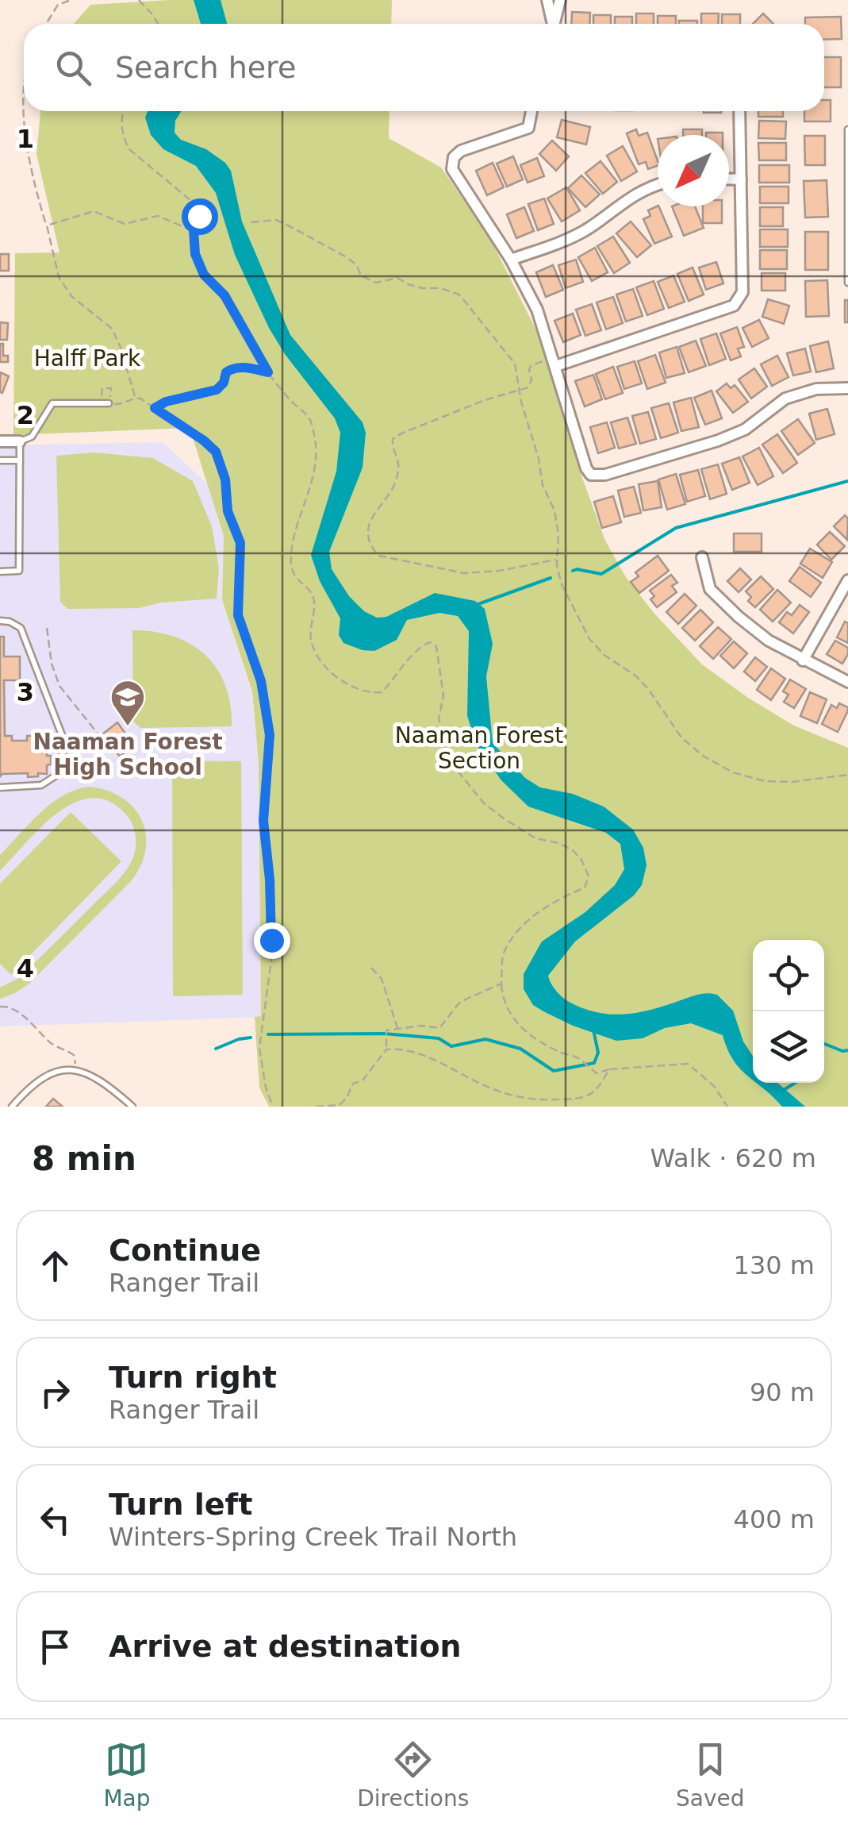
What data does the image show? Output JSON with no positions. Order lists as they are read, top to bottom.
{
  "parks": ["Halff Park", "Naaman Forest Section"],
  "places": {
    "school or university": ["Naaman Forest High School"]
  },
  "north": "bottom left",
  "page": {
    "search": "Search here",
    "heading": ["8 min", "Walk · 620 m"],
    "list": [
      ["Continue", "Ranger Trail", "130 m"],
      ["Turn right", "Ranger Trail", "90 m"],
      ["Turn left", "Winters-Spring Creek Trail North", "400 m"],
      "Arrive at destination"
    ],
    "nav": ["Map", "Directions", "Saved"]
  },
  "grid": {
    "rows": [
      "1",
      "2",
      "3",
      "4"
    ]
  }
}
